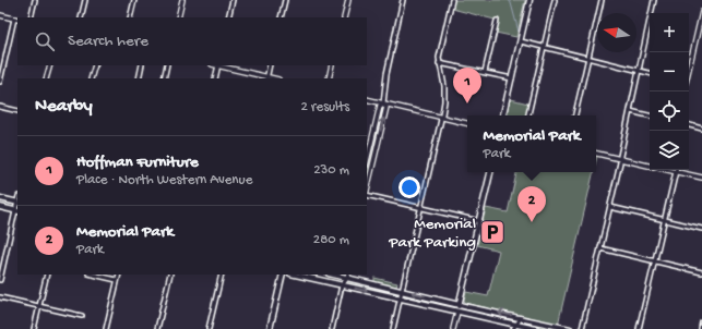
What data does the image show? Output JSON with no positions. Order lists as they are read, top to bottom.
{
  "places": {
    "parking": ["Memorial Park Parking"]
  },
  "north": "left",
  "page": {
    "map_buttons": ["+", "−"],
    "search": "Search here",
    "pins": ["1", "2"],
    "heading": ["Nearby", "2 results"],
    "popup": ["Memorial Park", "Park"],
    "list": [
      {
        "mark": "1",
        "name": "Hoffman Furniture",
        "note": "Place · North Western Avenue",
        "value": "230 m"
      },
      {
        "mark": "2",
        "name": "Memorial Park",
        "note": "Park",
        "value": "280 m"
      }
    ]
  }
}
